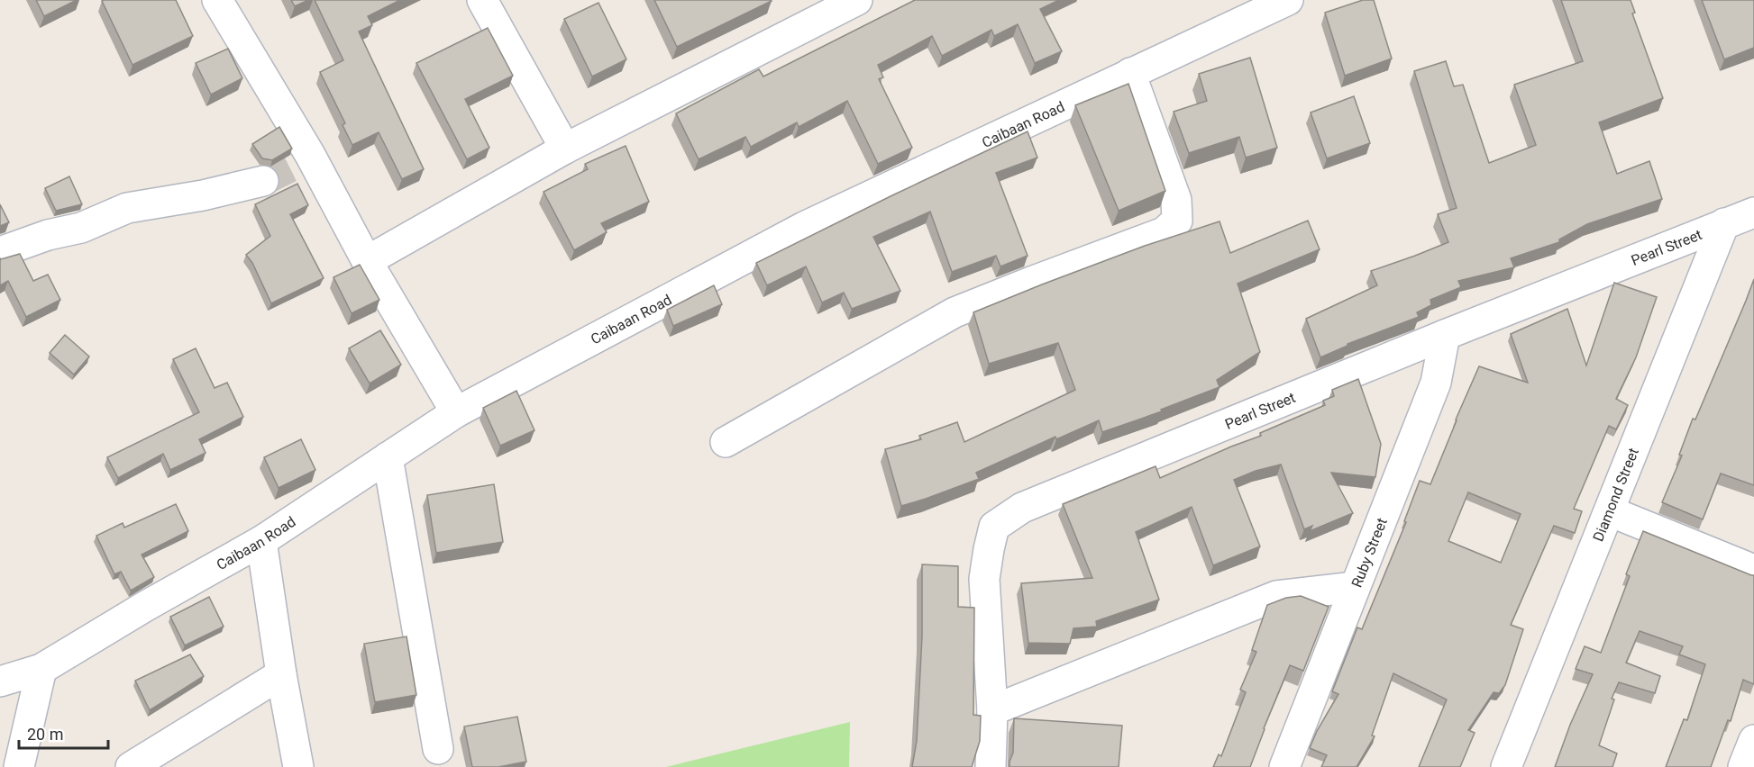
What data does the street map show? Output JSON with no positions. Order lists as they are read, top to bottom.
{
  "streets": {
    "street": [
      "Caibaan Road",
      "Pearl Street",
      "Diamond Street",
      "Ruby Street"
    ]
  },
  "crossings": [
    ["Pearl Street", "Diamond Street"],
    ["Pearl Street", "Ruby Street"]
  ],
  "scale_bar": "20 m"
}
